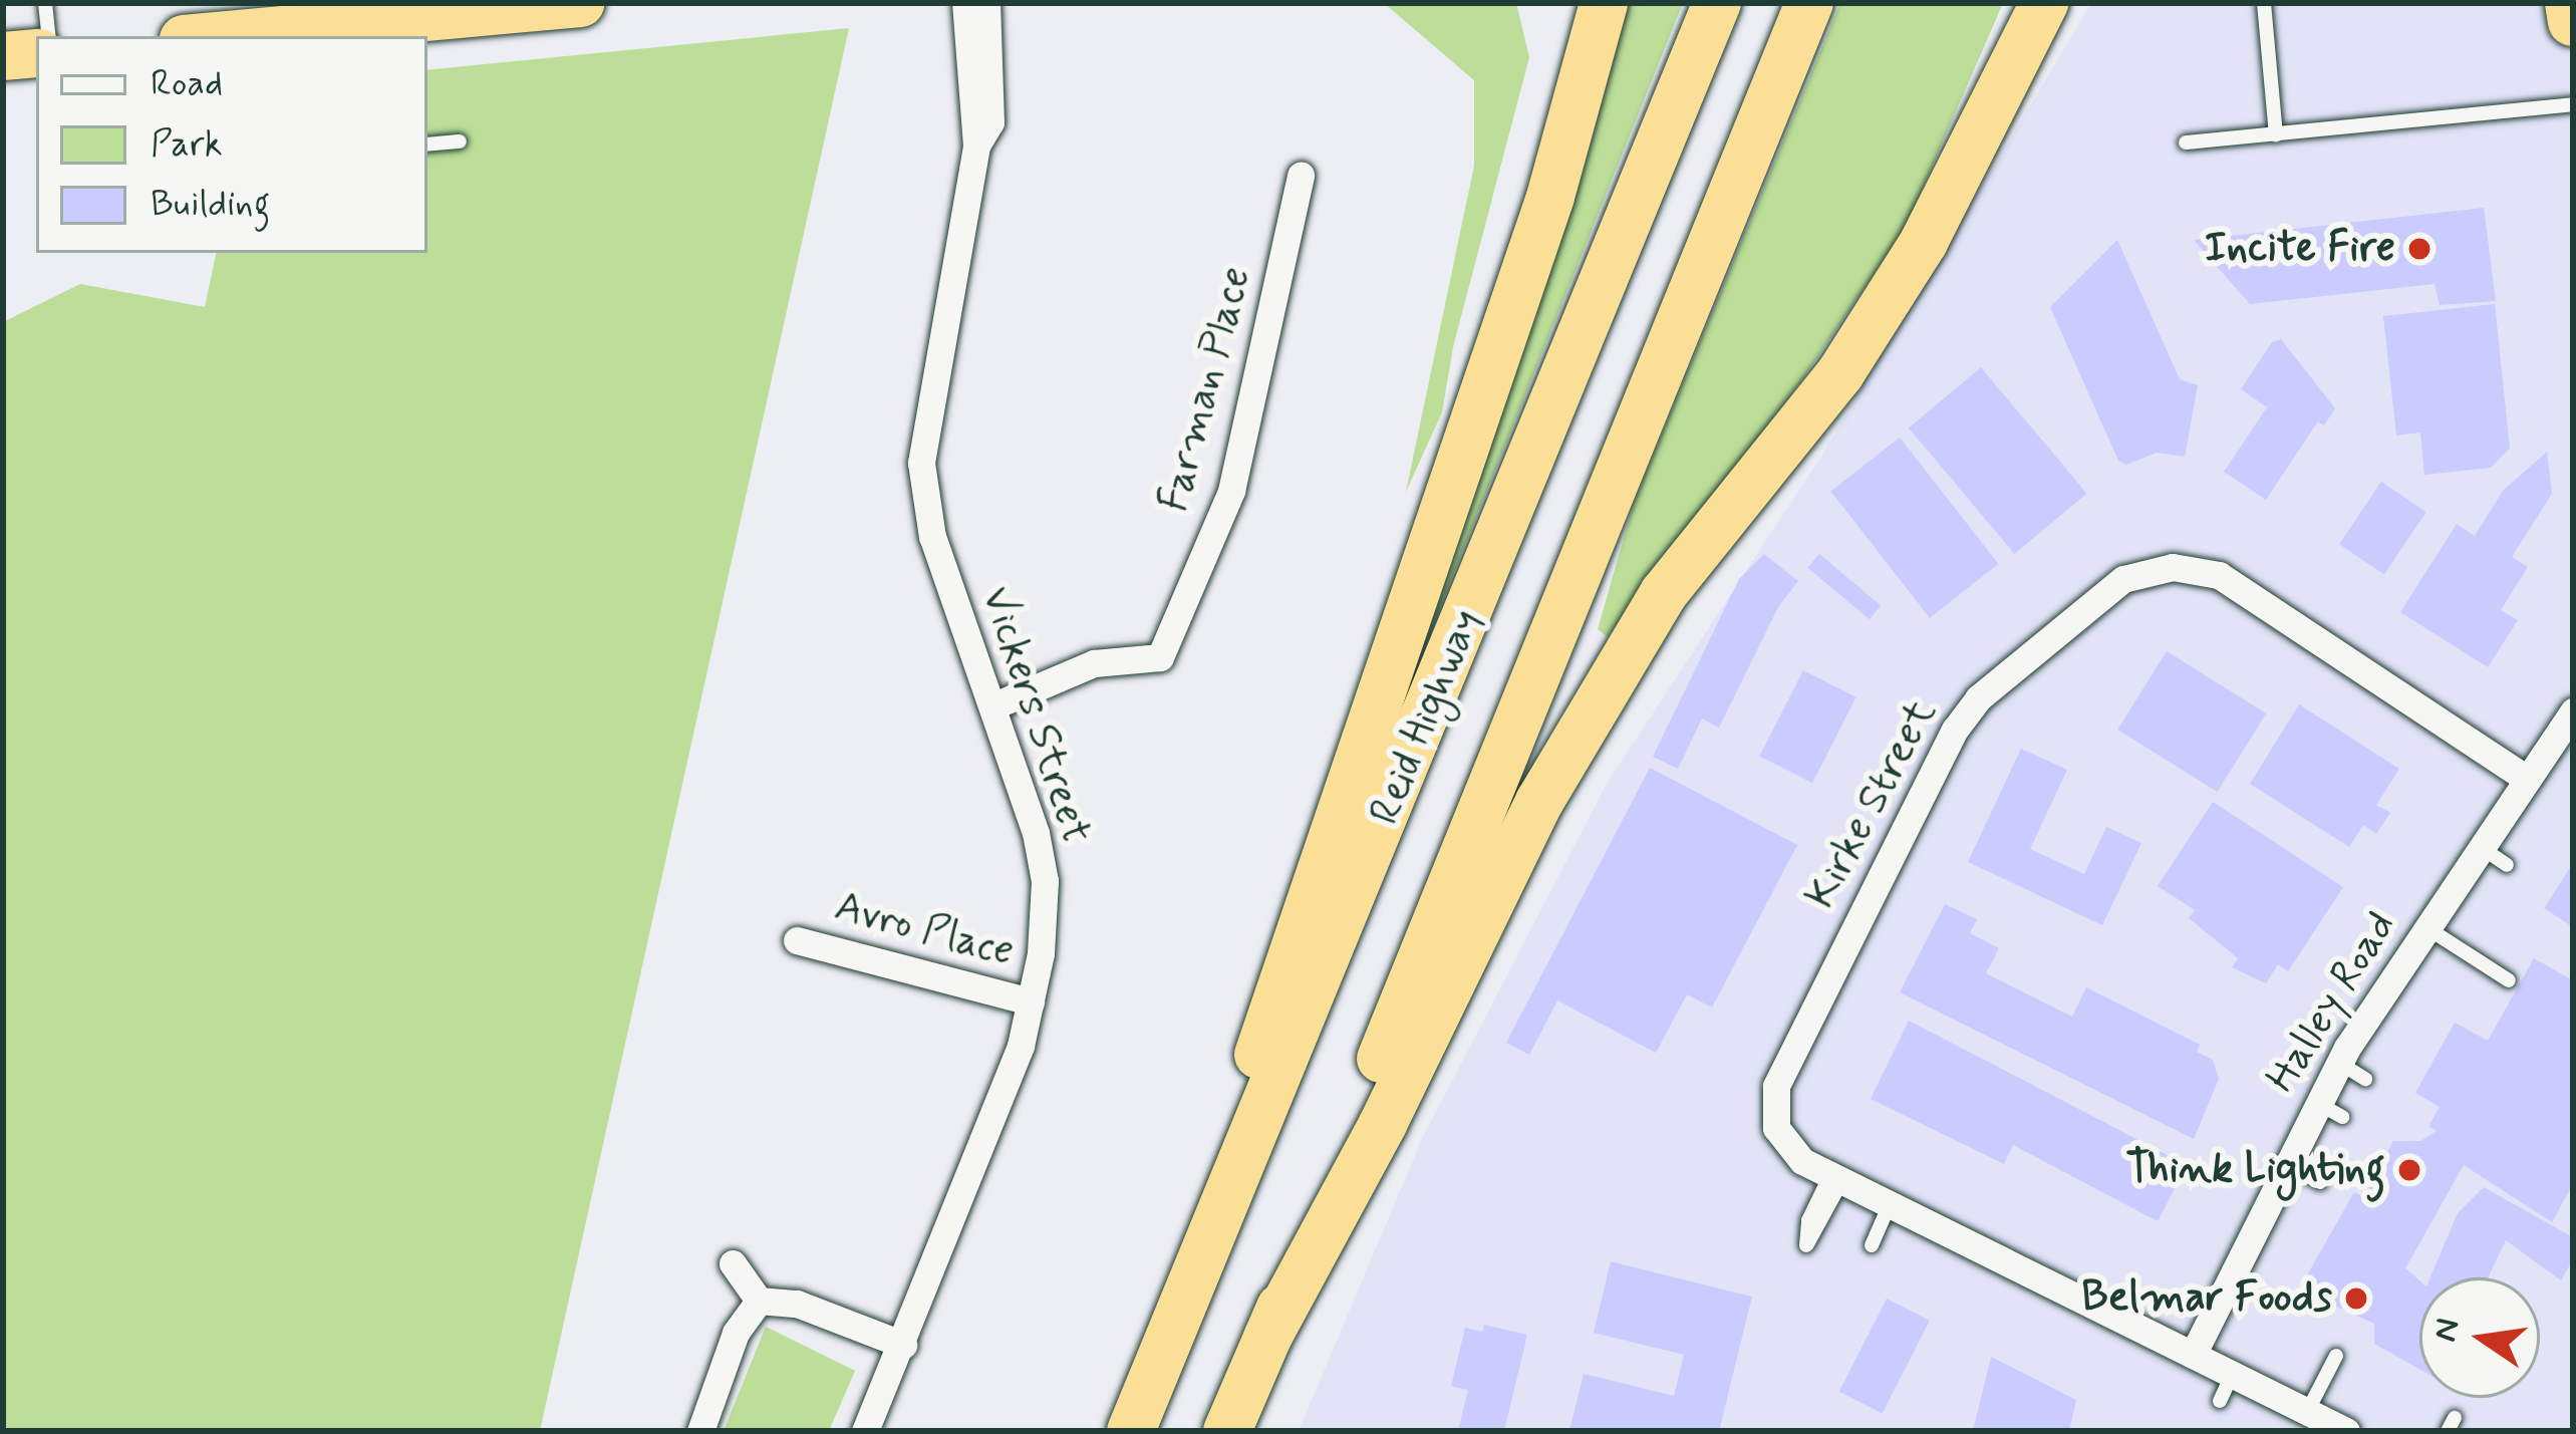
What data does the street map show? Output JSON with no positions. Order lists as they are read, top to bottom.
{
  "streets": {
    "highway": ["Reid Highway"],
    "street": [
      "Farman Place",
      "Vickers Street",
      "Kirke Street",
      "Avro Place",
      "Halley Road"
    ]
  },
  "crossings": [
    ["Farman Place", "Vickers Street"],
    ["Vickers Street", "Avro Place"],
    ["Kirke Street", "Halley Road"]
  ],
  "places": ["Incite Fire", "Think Lighting", "Belmar Foods"],
  "legend": ["Road", "Park", "Building"],
  "north": "left"
}
